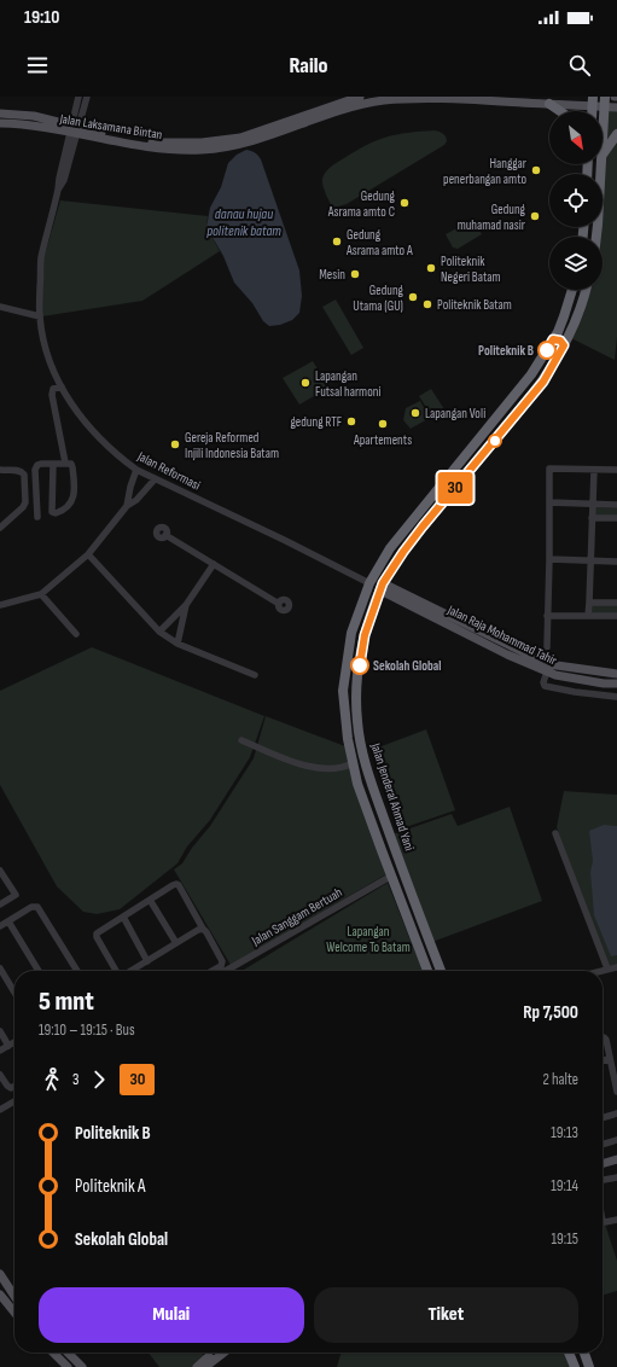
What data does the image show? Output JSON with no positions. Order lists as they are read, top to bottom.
{
  "streets": {
    "highway": ["Jalan Jenderal Ahmad Yani"],
    "main road": ["Jalan Laksamana Bintan", "Jalan Raja Mohammad Tahir"],
    "street": ["Jalan Reformasi", "Jalan Sanggam Bertuah"]
  },
  "crossings": [
    ["Jalan Laksamana Bintan", "Jalan Reformasi"],
    ["Jalan Reformasi", "Jalan Jenderal Ahmad Yani"],
    ["Jalan Raja Mohammad Tahir", "Jalan Jenderal Ahmad Yani"],
    ["Jalan Jenderal Ahmad Yani", "Jalan Sanggam Bertuah"]
  ],
  "water": ["danau hujau politenik batam"],
  "parks": ["Lapangan Welcome To Batam"],
  "places": [
    "Hanggar penerbangan amto",
    "Gedung Asrama amto C",
    "Gedung muhamad nasir",
    "Gedung Asrama amto A",
    "Politeknik Negeri Batam",
    "Mesin",
    "Gedung Utama (GU)",
    "Politeknik Batam",
    "Politeknik B",
    "Lapangan Futsal harmoni",
    "Lapangan Voli",
    "gedung RTF",
    "Apartements",
    "Gereja Reformed Injili Indonesia Batam",
    "Sekolah Global"
  ],
  "lines": ["bus line 30"],
  "north": "bottom right",
  "page": {
    "status": "19:10",
    "header": "Railo",
    "on_map": "30",
    "heading": ["5 mnt", "19:10 – 19:15 · Bus", "Rp 7,500"],
    "legs": ["3", "30", "2 halte"],
    "list": [
      {
        "name": "Politeknik B",
        "value": "19:13"
      },
      {
        "name": "Politeknik A",
        "value": "19:14"
      },
      {
        "name": "Sekolah Global",
        "value": "19:15"
      }
    ],
    "buttons": ["Mulai", "Tiket"]
  }
}
